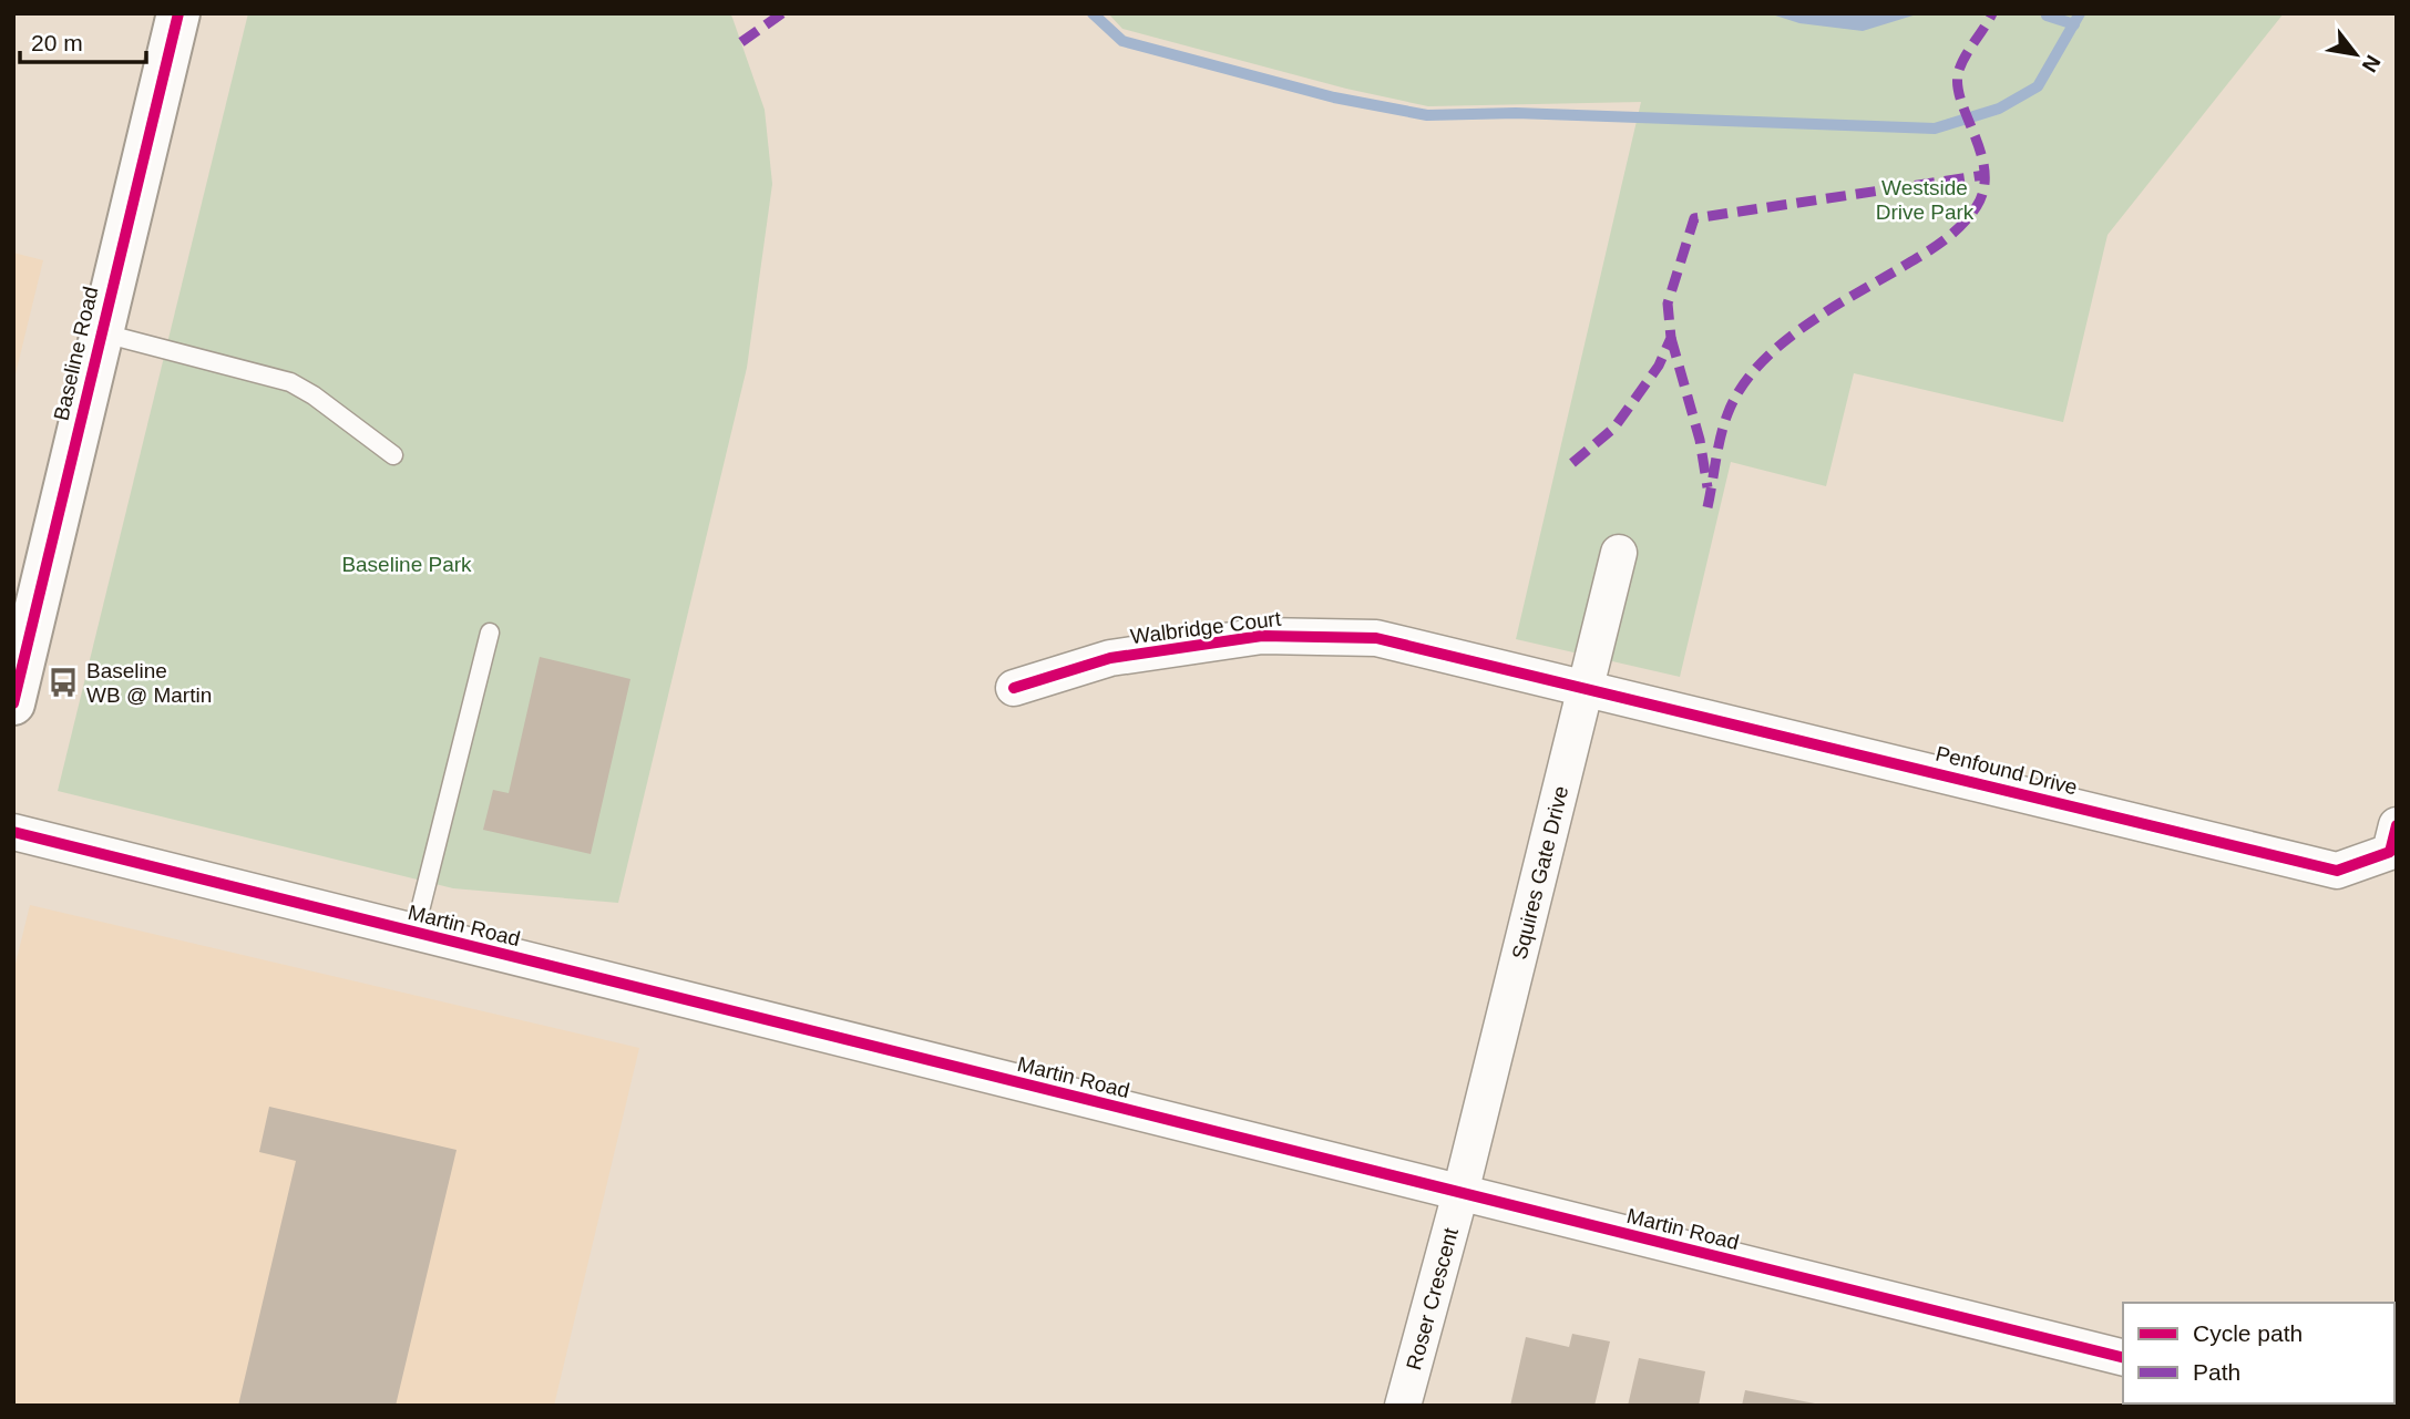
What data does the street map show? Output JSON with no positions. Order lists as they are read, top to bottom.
{
  "streets": {
    "street": [
      "Baseline Road",
      "Walbridge Court",
      "Penfound Drive",
      "Squires Gate Drive",
      "Martin Road",
      "Roser Crescent"
    ]
  },
  "crossings": [
    ["Walbridge Court", "Penfound Drive"],
    ["Walbridge Court", "Squires Gate Drive"],
    ["Penfound Drive", "Squires Gate Drive"],
    ["Squires Gate Drive", "Martin Road"],
    ["Squires Gate Drive", "Roser Crescent"],
    ["Martin Road", "Roser Crescent"]
  ],
  "parks": ["Westside Drive Park", "Baseline Park"],
  "places": {
    "bus stop": ["Baseline WB @ Martin"]
  },
  "legend": ["Cycle path", "Path"],
  "scale_bar": "20 m",
  "north": "bottom right"
}
